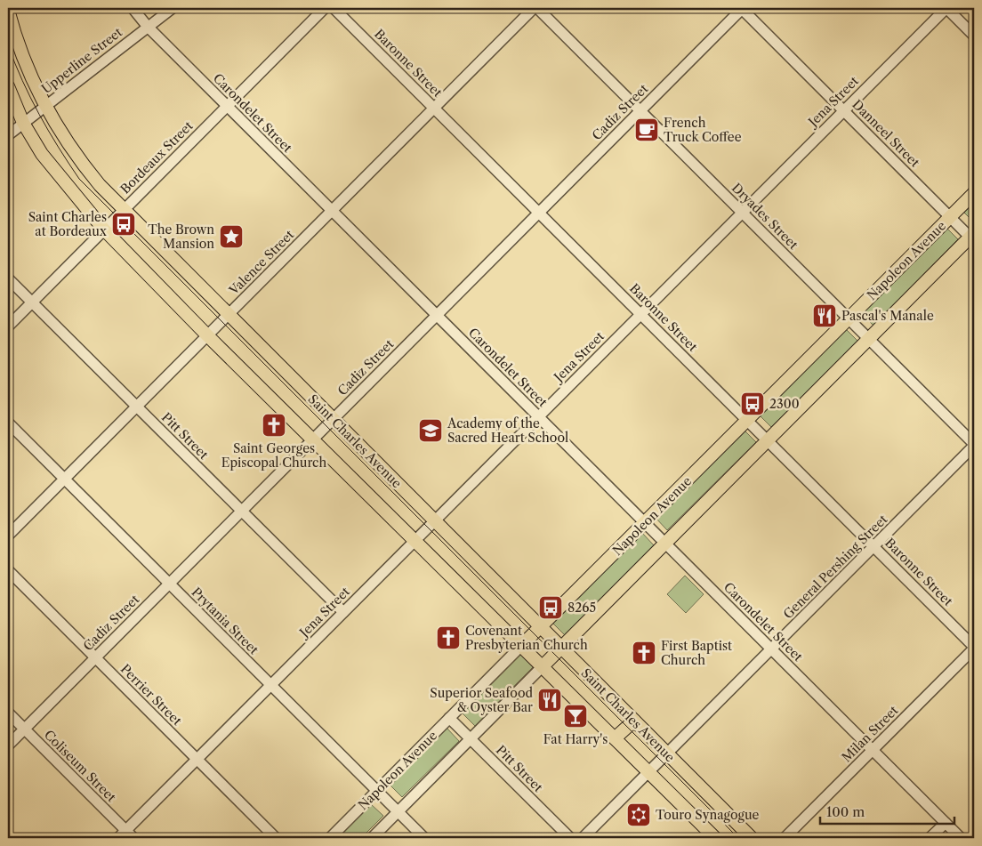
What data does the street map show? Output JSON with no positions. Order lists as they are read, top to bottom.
{
  "streets": {
    "main road": ["Napoleon Avenue", "Saint Charles Avenue"],
    "street": [
      "Upperline Street",
      "Baronne Street",
      "Jena Street",
      "Cadiz Street",
      "Carondelet Street",
      "Danneel Street",
      "Bordeaux Street",
      "Dryades Street",
      "Valence Street",
      "Pitt Street",
      "General Pershing Street",
      "Prytania Street",
      "Perrier Street",
      "Milan Street",
      "Coliseum Street"
    ]
  },
  "crossings": [
    ["Upperline Street", "Carondelet Street"],
    ["Upperline Street", "Saint Charles Avenue"],
    ["Baronne Street", "Jena Street"],
    ["Baronne Street", "Cadiz Street"],
    ["Baronne Street", "Napoleon Avenue"],
    ["Baronne Street", "Valence Street"],
    ["Baronne Street", "General Pershing Street"],
    ["Baronne Street", "Milan Street"],
    ["Jena Street", "Carondelet Street"],
    ["Jena Street", "Danneel Street"],
    ["Jena Street", "Dryades Street"],
    ["Jena Street", "Pitt Street"],
    ["Jena Street", "Saint Charles Avenue"],
    ["Jena Street", "Prytania Street"],
    ["Jena Street", "Perrier Street"],
    ["Jena Street", "Coliseum Street"],
    ["Cadiz Street", "Carondelet Street"],
    ["Cadiz Street", "Danneel Street"],
    ["Cadiz Street", "Dryades Street"],
    ["Cadiz Street", "Pitt Street"],
    ["Cadiz Street", "Saint Charles Avenue"],
    ["Cadiz Street", "Prytania Street"],
    ["Cadiz Street", "Perrier Street"],
    ["Cadiz Street", "Coliseum Street"],
    ["Carondelet Street", "Bordeaux Street"],
    ["Carondelet Street", "Napoleon Avenue"],
    ["Carondelet Street", "Valence Street"],
    ["Carondelet Street", "General Pershing Street"],
    ["Carondelet Street", "Milan Street"],
    ["Danneel Street", "Napoleon Avenue"],
    ["Bordeaux Street", "Pitt Street"],
    ["Bordeaux Street", "Saint Charles Avenue"],
    ["Dryades Street", "Napoleon Avenue"],
    ["Dryades Street", "General Pershing Street"],
    ["Napoleon Avenue", "Pitt Street"],
    ["Napoleon Avenue", "Saint Charles Avenue"],
    ["Napoleon Avenue", "Prytania Street"],
    ["Valence Street", "Pitt Street"],
    ["Valence Street", "Saint Charles Avenue"],
    ["Valence Street", "Prytania Street"],
    ["Saint Charles Avenue", "General Pershing Street"]
  ],
  "places": {
    "cafe": ["French Truck Coffee"],
    "bus stop": ["Saint Charles at Bordeaux", "2300", "8265"],
    "place": ["The Brown Mansion"],
    "restaurant": ["Pascal's Manale", "Superior Seafood & Oyster Bar"],
    "church": ["Saint Georges Episcopal Church", "Covenant Presbyterian Church", "First Baptist Church"],
    "school or university": ["Academy of the Sacred Heart School"],
    "bar": ["Fat Harry's"],
    "synagogue": ["Touro Synagogue"]
  },
  "scale_bar": "100 m"
}
